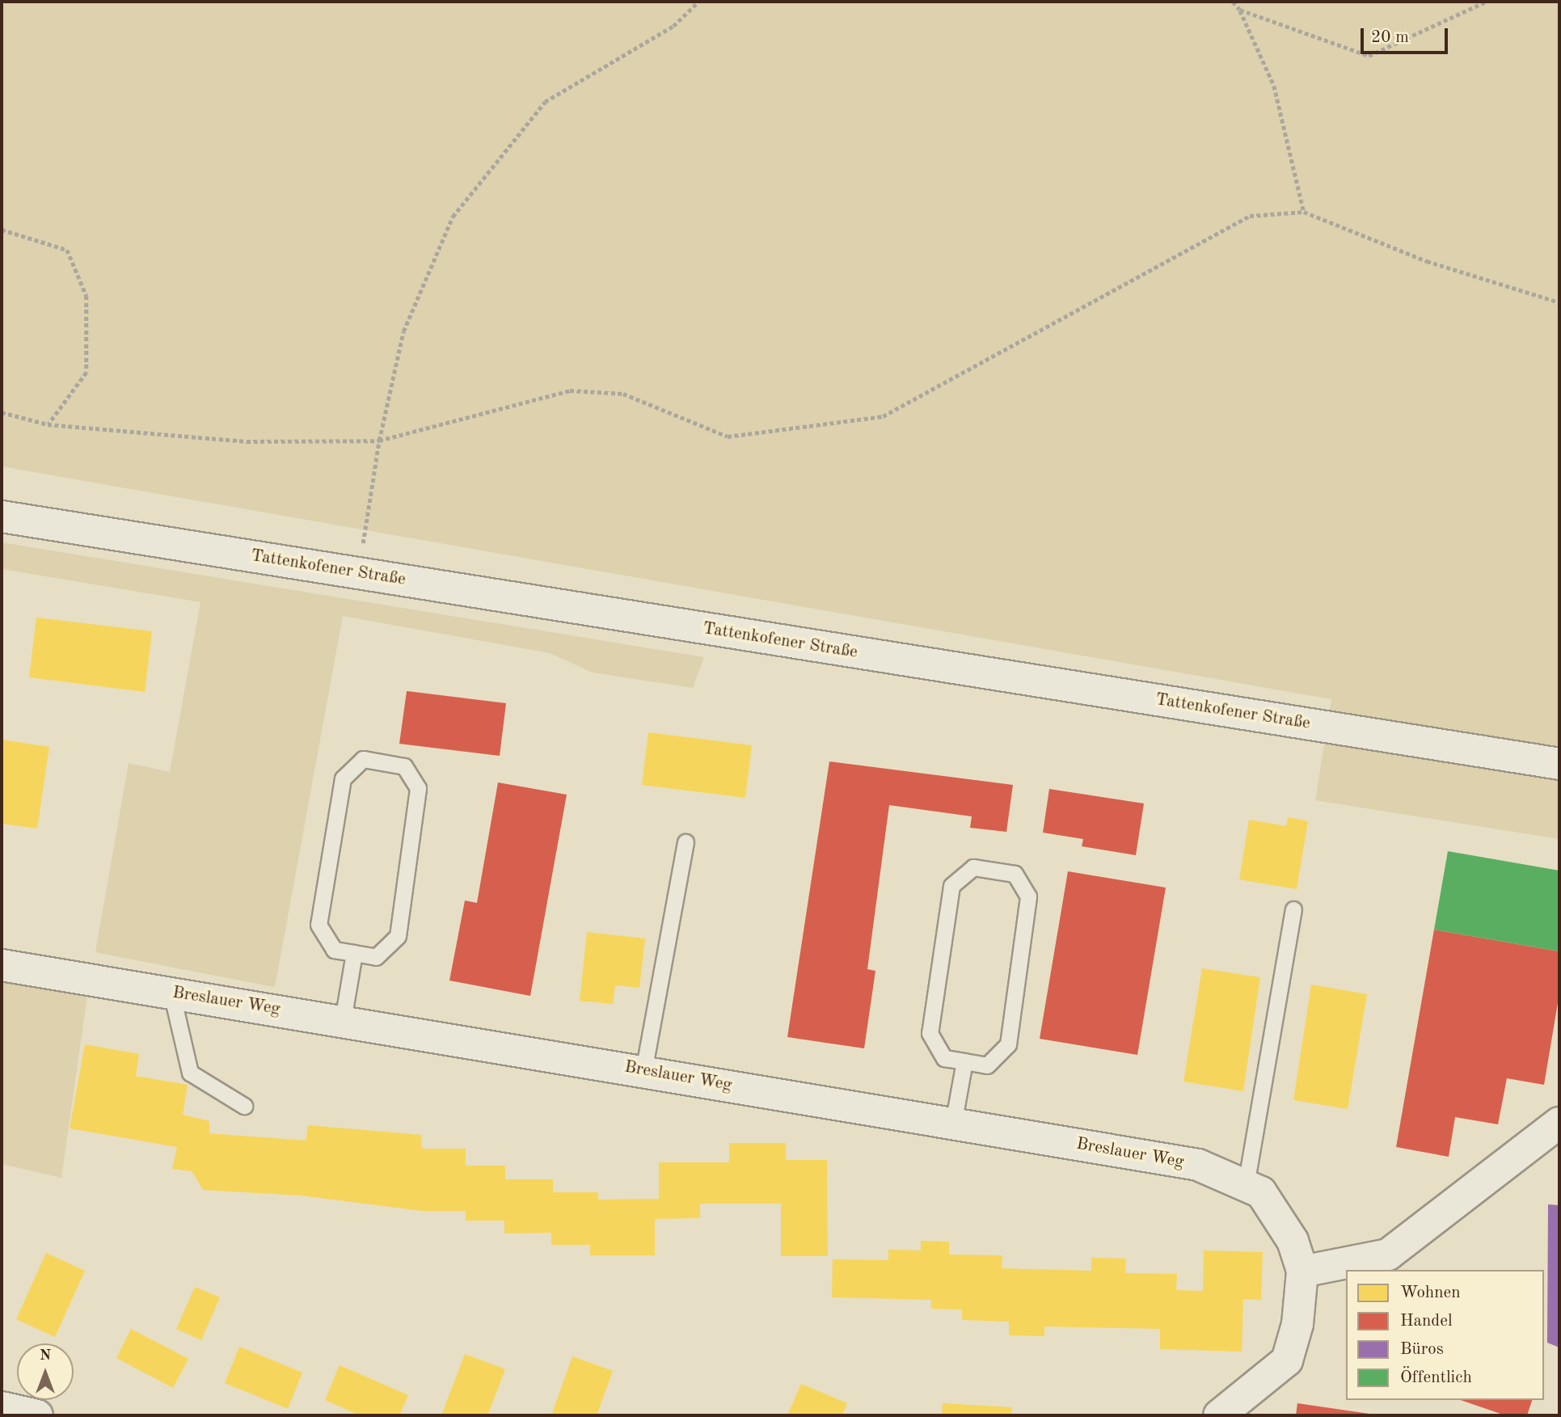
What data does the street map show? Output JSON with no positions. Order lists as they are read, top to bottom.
{
  "streets": {
    "street": ["Tattenkofener Straße", "Breslauer Weg"]
  },
  "legend": [
    "Wohnen",
    "Handel",
    "Büros",
    "Öffentlich"
  ],
  "scale_bar": "20 m",
  "north": "top"
}
